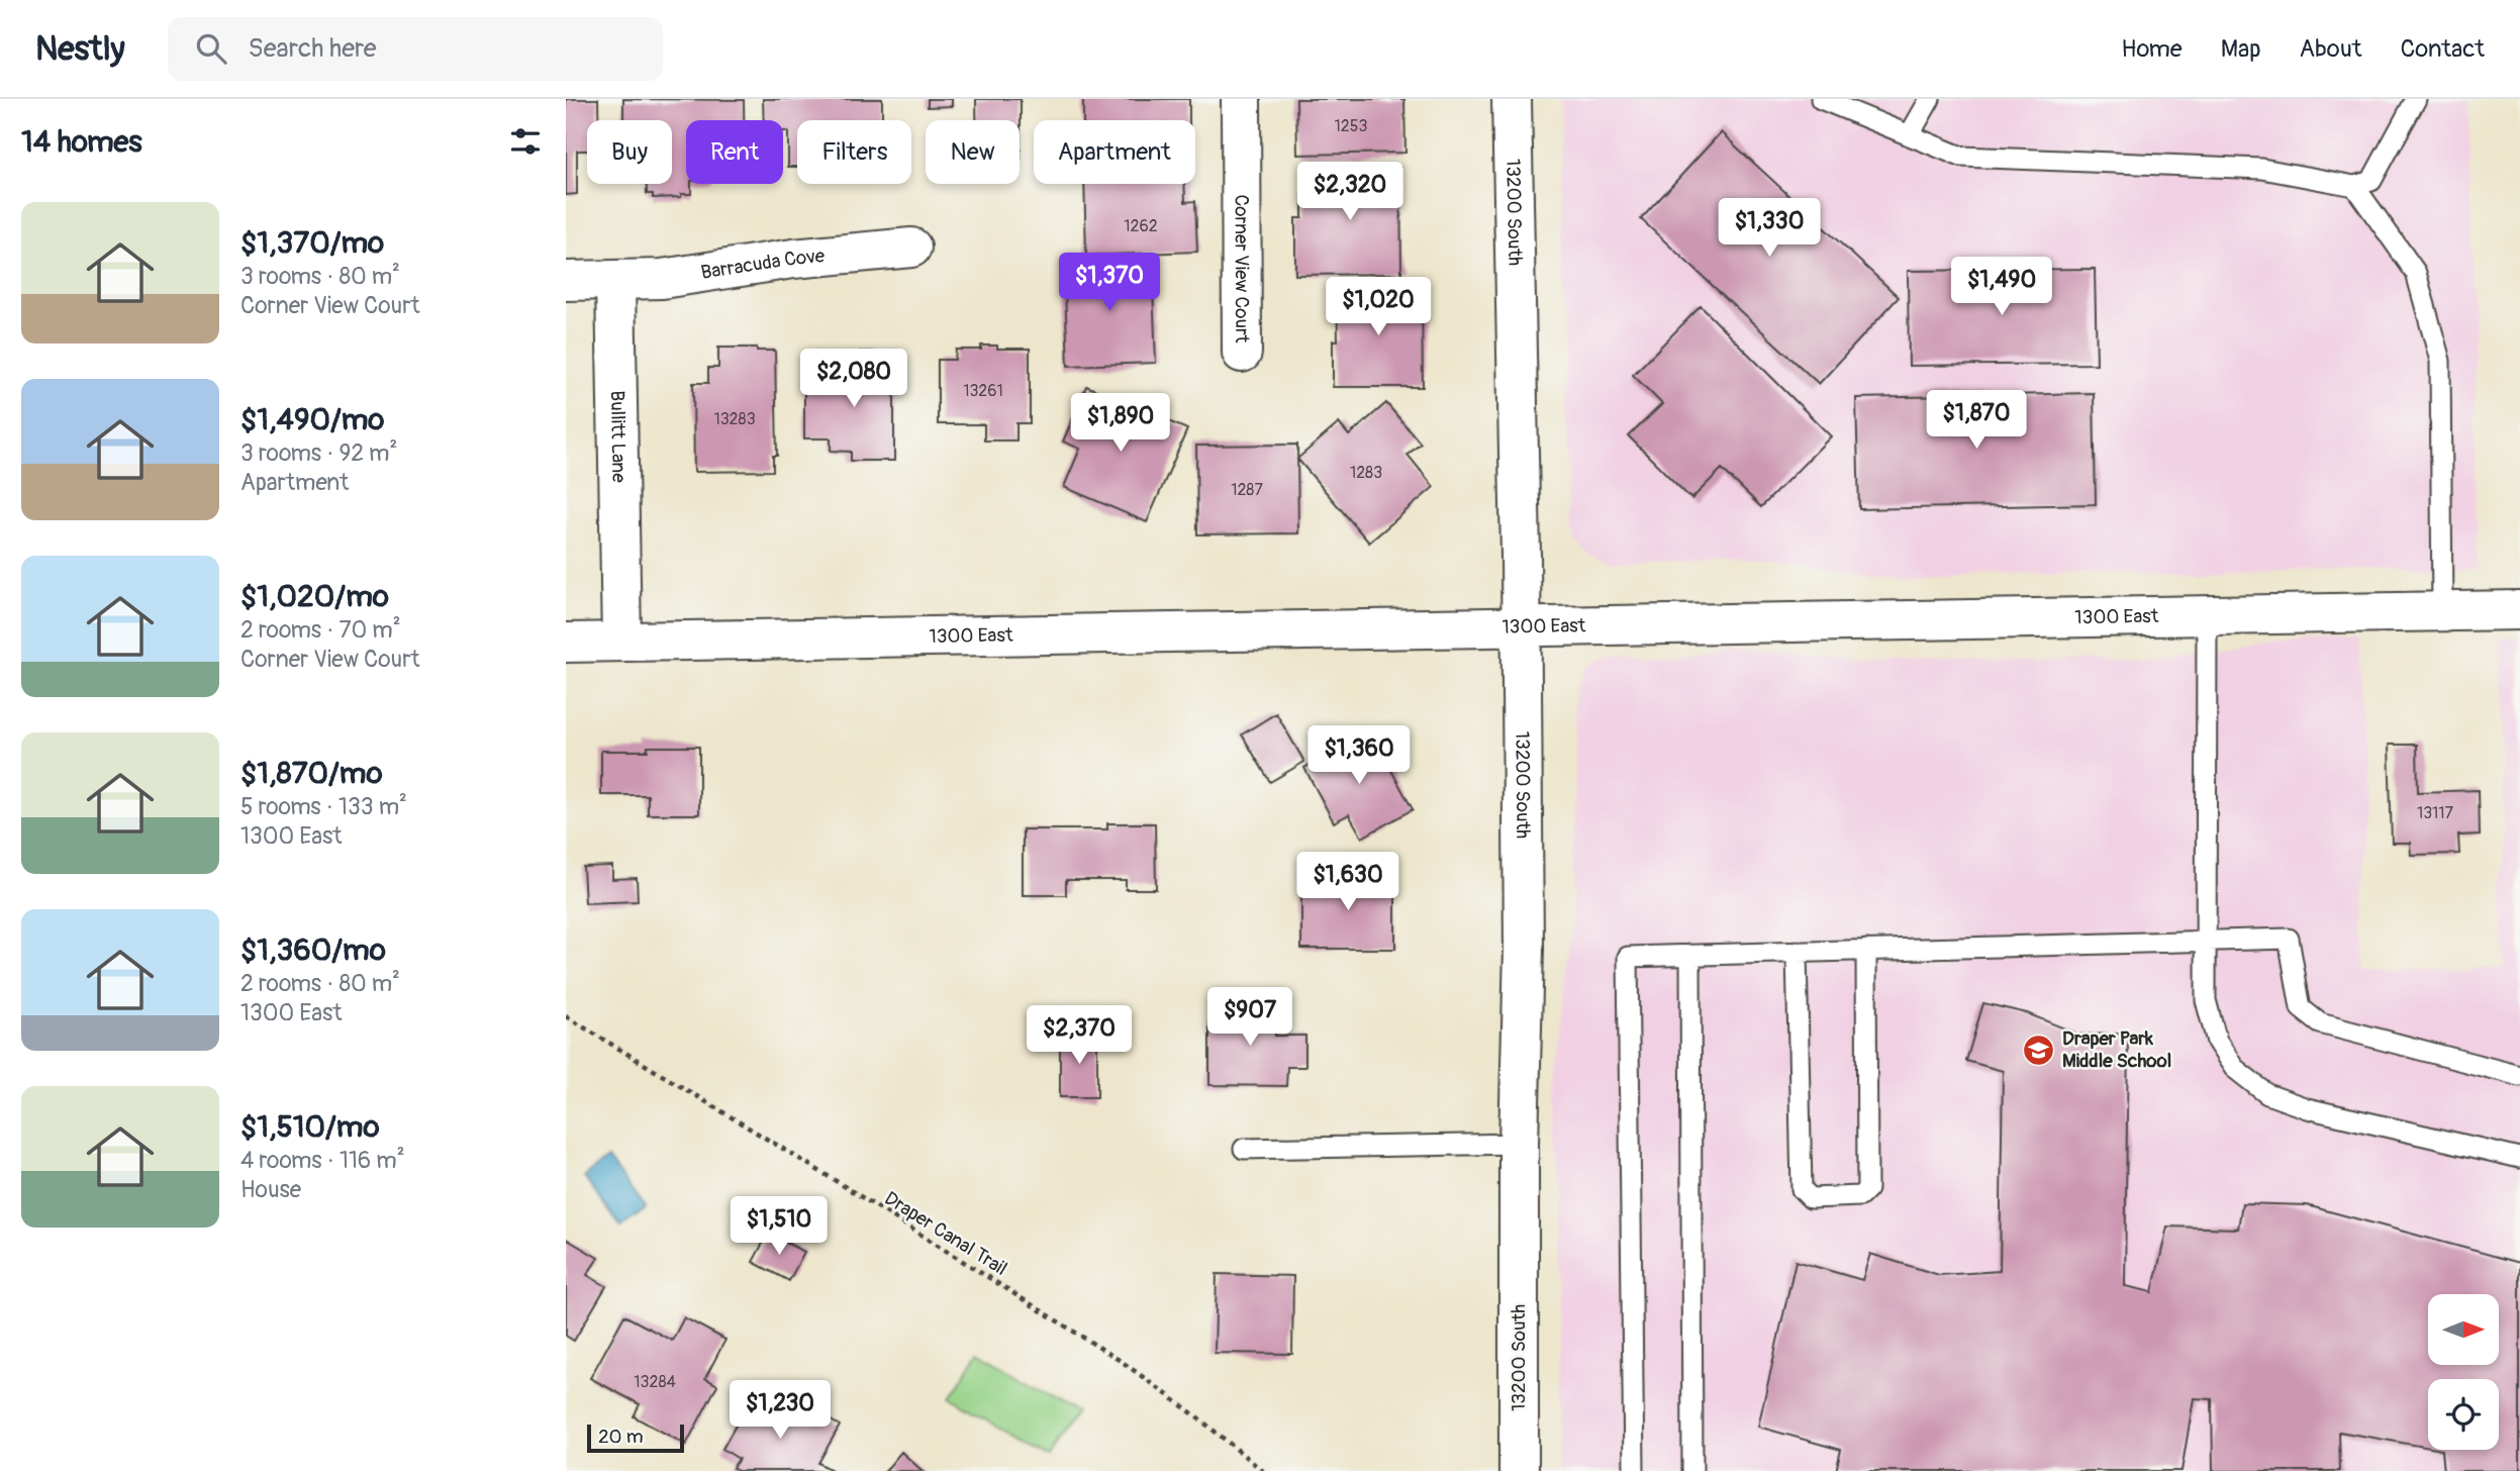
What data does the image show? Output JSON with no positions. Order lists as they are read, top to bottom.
{
  "streets": {
    "street": [
      "13200 South",
      "Barracuda Cove",
      "Corner View Court",
      "Bullitt Lane",
      "1300 East"
    ],
    "path": ["Draper Canal Trail"]
  },
  "crossings": [
    ["13200 South", "1300 East"],
    ["Barracuda Cove", "Bullitt Lane"],
    ["Bullitt Lane", "1300 East"]
  ],
  "places": {
    "school or university": ["Draper Park Middle School"]
  },
  "house_numbers": [
    "1253",
    "1262",
    "13261",
    "13283",
    "1283",
    "1287",
    "13117",
    "13284"
  ],
  "scale_bar": "20 m",
  "north": "right",
  "page": {
    "header": "Nestly",
    "search": "Search here",
    "nav": [
      "Home",
      "Map",
      "About",
      "Contact"
    ],
    "heading": "14 homes",
    "chip": [
      "Buy",
      "Rent",
      "Filters",
      "New",
      "Apartment"
    ],
    "price": [
      "$2,320",
      "$1,330",
      "$1,370",
      "$1,490",
      "$1,020",
      "$2,080",
      "$1,870",
      "$1,890",
      "$1,360",
      "$1,630",
      "$907",
      "$2,370",
      "$1,510",
      "$1,230"
    ],
    "list": [
      {
        "name": "$1,370/mo",
        "note": "3 rooms · 80 m² · Corner View Court"
      },
      {
        "name": "$1,490/mo",
        "note": "3 rooms · 92 m² · Apartment"
      },
      {
        "name": "$1,020/mo",
        "note": "2 rooms · 70 m² · Corner View Court"
      },
      {
        "name": "$1,870/mo",
        "note": "5 rooms · 133 m² · 1300 East"
      },
      {
        "name": "$1,360/mo",
        "note": "2 rooms · 80 m² · 1300 East"
      },
      {
        "name": "$1,510/mo",
        "note": "4 rooms · 116 m² · House"
      }
    ],
    "scale": "20 m"
  }
}
